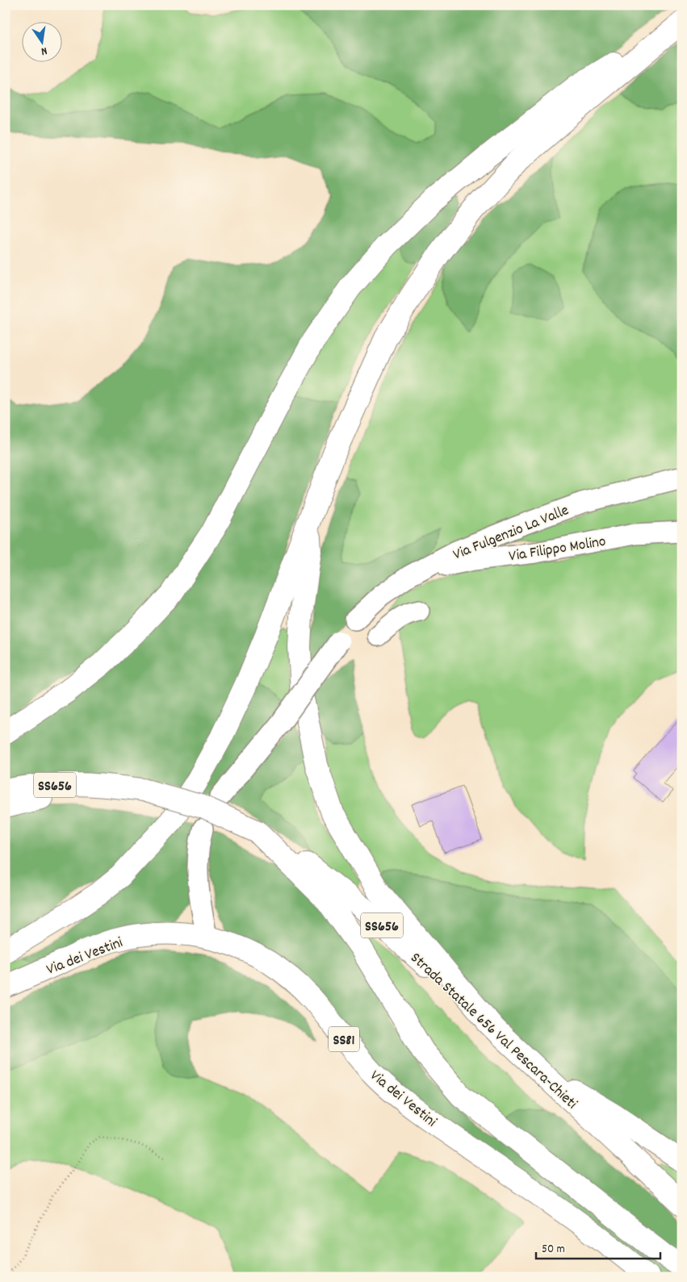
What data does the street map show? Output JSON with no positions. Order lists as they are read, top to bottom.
{
  "streets": {
    "main road": [
      "SS656",
      "Via dei Vestini",
      "Strada Statale 656 Val Pescara-Chieti",
      "SS81"
    ],
    "street": ["Via Fulgenzio La Valle", "Via Filippo Molino"]
  },
  "crossings": [
    ["Via Fulgenzio La Valle", "Via Filippo Molino"]
  ],
  "scale_bar": "50 m",
  "north": "bottom"
}
